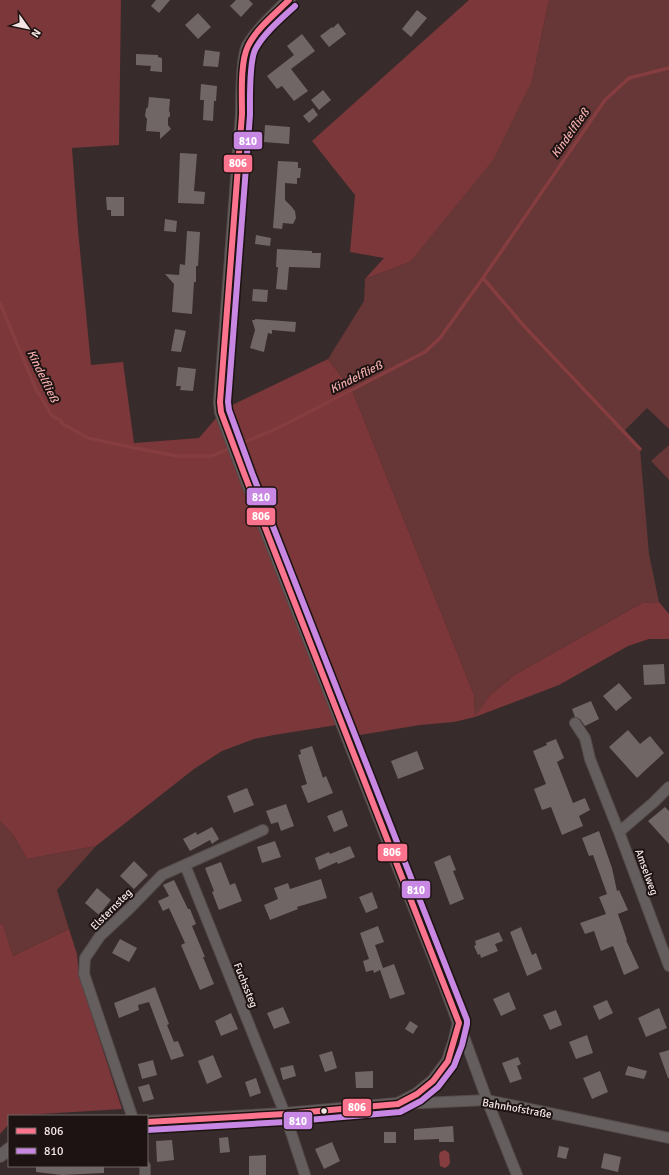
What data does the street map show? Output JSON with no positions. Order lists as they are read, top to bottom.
{
  "streets": {
    "street": [
      "Amselweg",
      "Elsternsteg",
      "Fuchssteg",
      "Bahnhofstraße"
    ]
  },
  "crossings": [
    ["Elsternsteg", "Fuchssteg"],
    ["Fuchssteg", "Bahnhofstraße"]
  ],
  "water": ["Kindelfließ"],
  "lines": ["transit line 806", "transit line 810"],
  "legend": ["806", "810"],
  "north": "bottom right"
}
